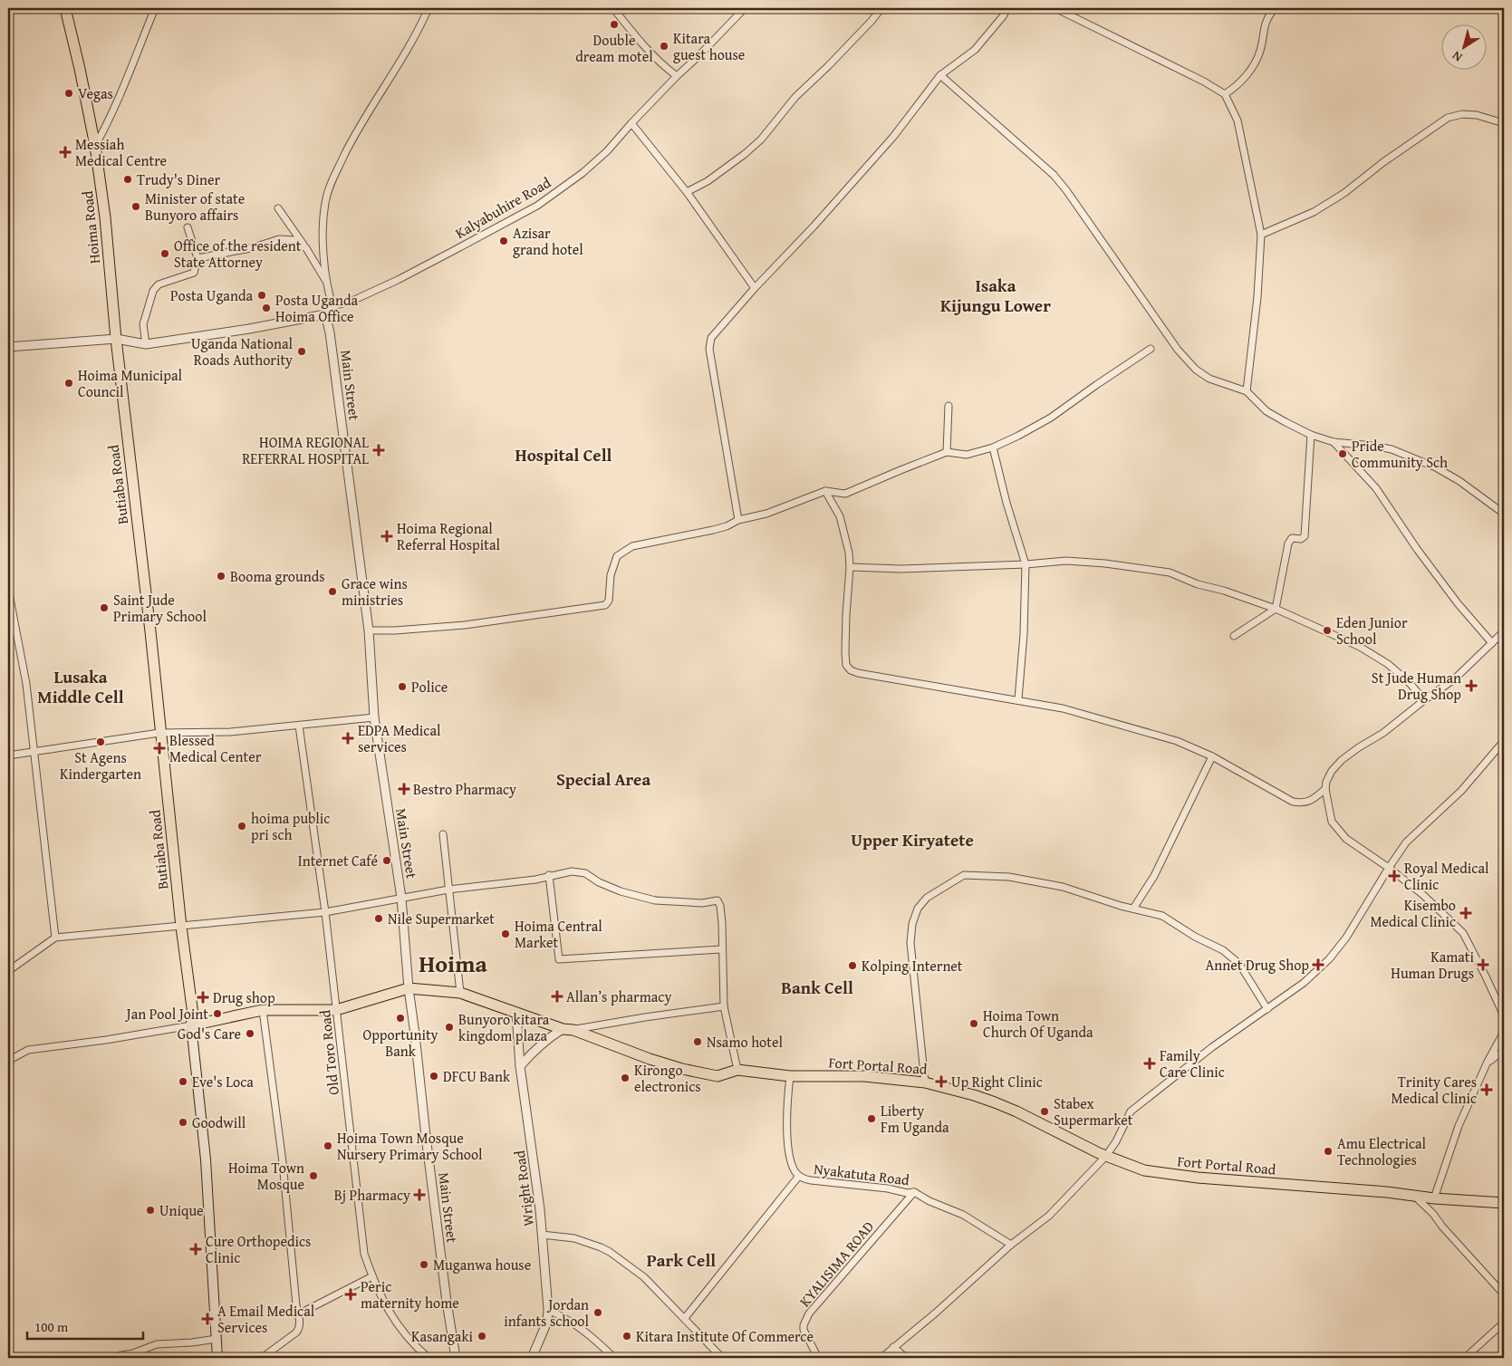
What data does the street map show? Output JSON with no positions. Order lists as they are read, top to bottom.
{
  "streets": {
    "main road": ["Hoima Road", "Butiaba Road", "Fort Portal Road"],
    "street": [
      "Kalyabuhire Road",
      "Main Street",
      "Old Toro Road",
      "Nyakatuta Road",
      "Wright Road",
      "KYALISIMA ROAD"
    ]
  },
  "crossings": [
    ["Hoima Road", "Butiaba Road"],
    ["Main Street", "Fort Portal Road"],
    ["Fort Portal Road", "Nyakatuta Road"],
    ["Fort Portal Road", "Wright Road"],
    ["Nyakatuta Road", "KYALISIMA ROAD"]
  ],
  "districts": [
    "Isaka Kijungu Lower",
    "Hospital Cell",
    "Lusaka Middle Cell",
    "Special Area",
    "Upper Kiryatete",
    "Hoima",
    "Bank Cell",
    "Park Cell"
  ],
  "places": {
    "other": [
      "Double dream motel",
      "Kitara guest house",
      "Vegas",
      "Trudy's Diner",
      "Minister of state Bunyoro affairs",
      "Azisar grand hotel",
      "Office of the resident State Attorney",
      "Posta Uganda",
      "Posta Uganda Hoima Office",
      "Uganda National Roads Authority",
      "Hoima Municipal Council",
      "Pride Community Sch",
      "Booma grounds",
      "Grace wins ministries",
      "Saint Jude Primary School",
      "Eden Junior School",
      "Police",
      "St Agens Kindergarten",
      "hoima public pri sch",
      "Internet Café",
      "Nile Supermarket",
      "Hoima Central Market",
      "Kolping Internet",
      "Jan Pool Joint",
      "Opportunity Bank",
      "Hoima Town Church Of Uganda",
      "Bunyoro kitara kingdom plaza",
      "God's Care",
      "Nsamo hotel",
      "DFCU Bank",
      "Kirongo electronics",
      "Eve's Loca",
      "Stabex Supermarket",
      "Liberty Fm Uganda",
      "Goodwill",
      "Hoima Town Mosque Nursery Primary School",
      "Amu Electrical Technologies",
      "Hoima Town Mosque",
      "Unique",
      "Muganwa house",
      "Jordan infants school",
      "Kasangaki",
      "Kitara Institute Of Commerce"
    ],
    "health": [
      "Messiah Medical Centre",
      "HOIMA REGIONAL REFERRAL HOSPITAL",
      "Hoima Regional Referral Hospital",
      "St Jude Human Drug Shop",
      "EDPA Medical services",
      "Blessed Medical Center",
      "Bestro Pharmacy",
      "Royal Medical Clinic",
      "Kisembo Medical Clinic",
      "Annet Drug Shop",
      "Kamati Human Drugs",
      "Allan’s pharmacy",
      "Drug shop",
      "Family Care Clinic",
      "Up Right Clinic",
      "Trinity Cares Medical Clinic",
      "Bj Pharmacy",
      "Cure Orthopedics Clinic",
      "Peric maternity home",
      "A Email Medical Services"
    ]
  },
  "scale_bar": "100 m",
  "north": "bottom left"
}
